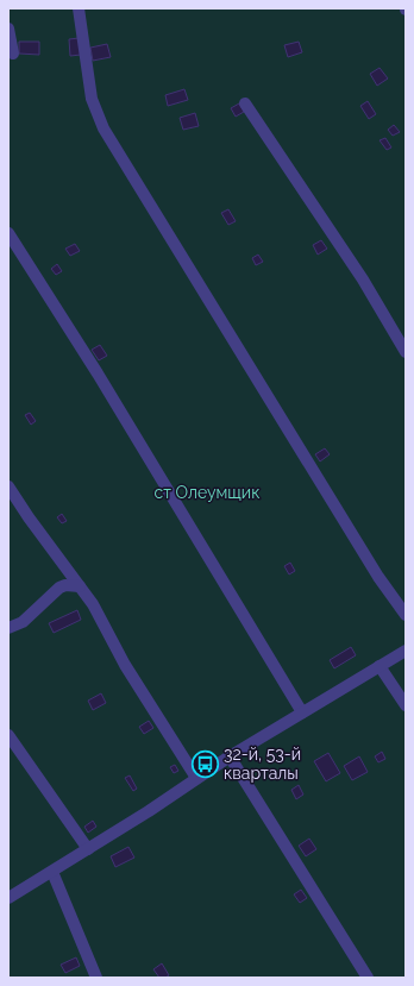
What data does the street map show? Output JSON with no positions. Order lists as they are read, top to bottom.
{
  "parks": ["ст Олеумщик"],
  "places": {
    "bus stop": ["32-й, 53-й кварталы"]
  }
}
